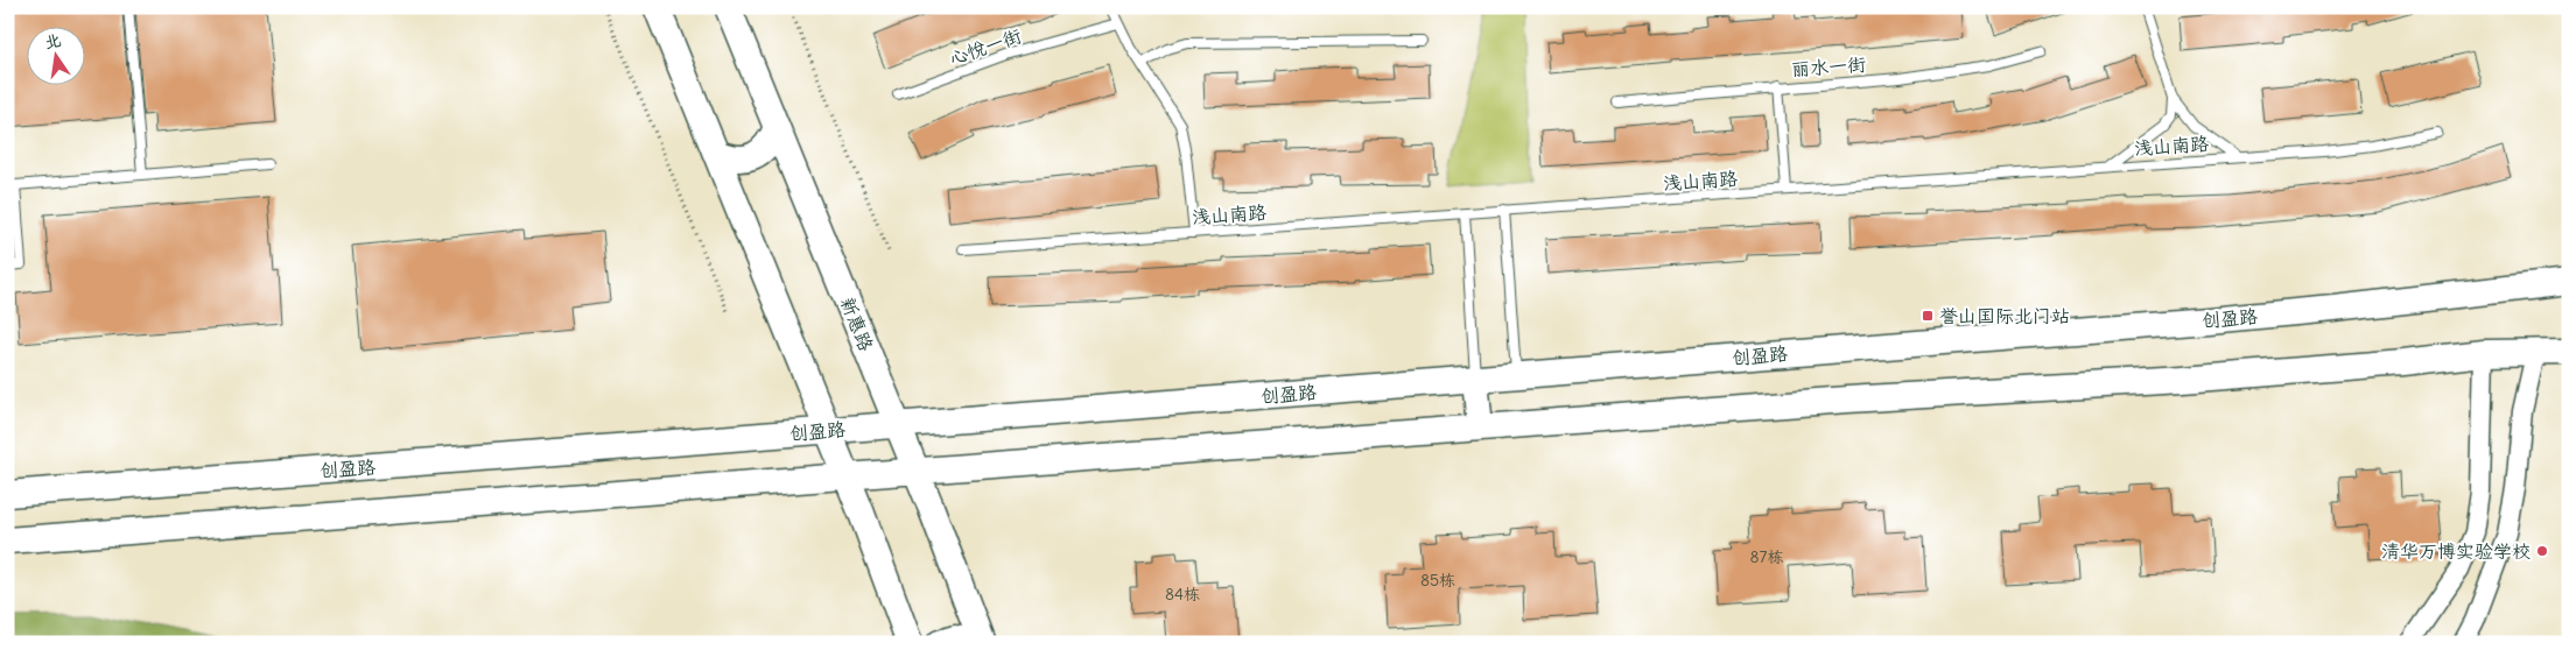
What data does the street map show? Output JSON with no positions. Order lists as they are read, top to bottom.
{
  "streets": {
    "street": ["创盈路", "新惠路"],
    "lane": ["心悦一街", "丽水一街", "浅山南路"]
  },
  "crossings": [
    ["创盈路", "新惠路"]
  ],
  "places": {
    "transit": ["誉山国际北门站"],
    "other": ["清华万博实验学校"]
  },
  "house_numbers": ["87栋", "85栋", "84栋"],
  "north": "top"
}
